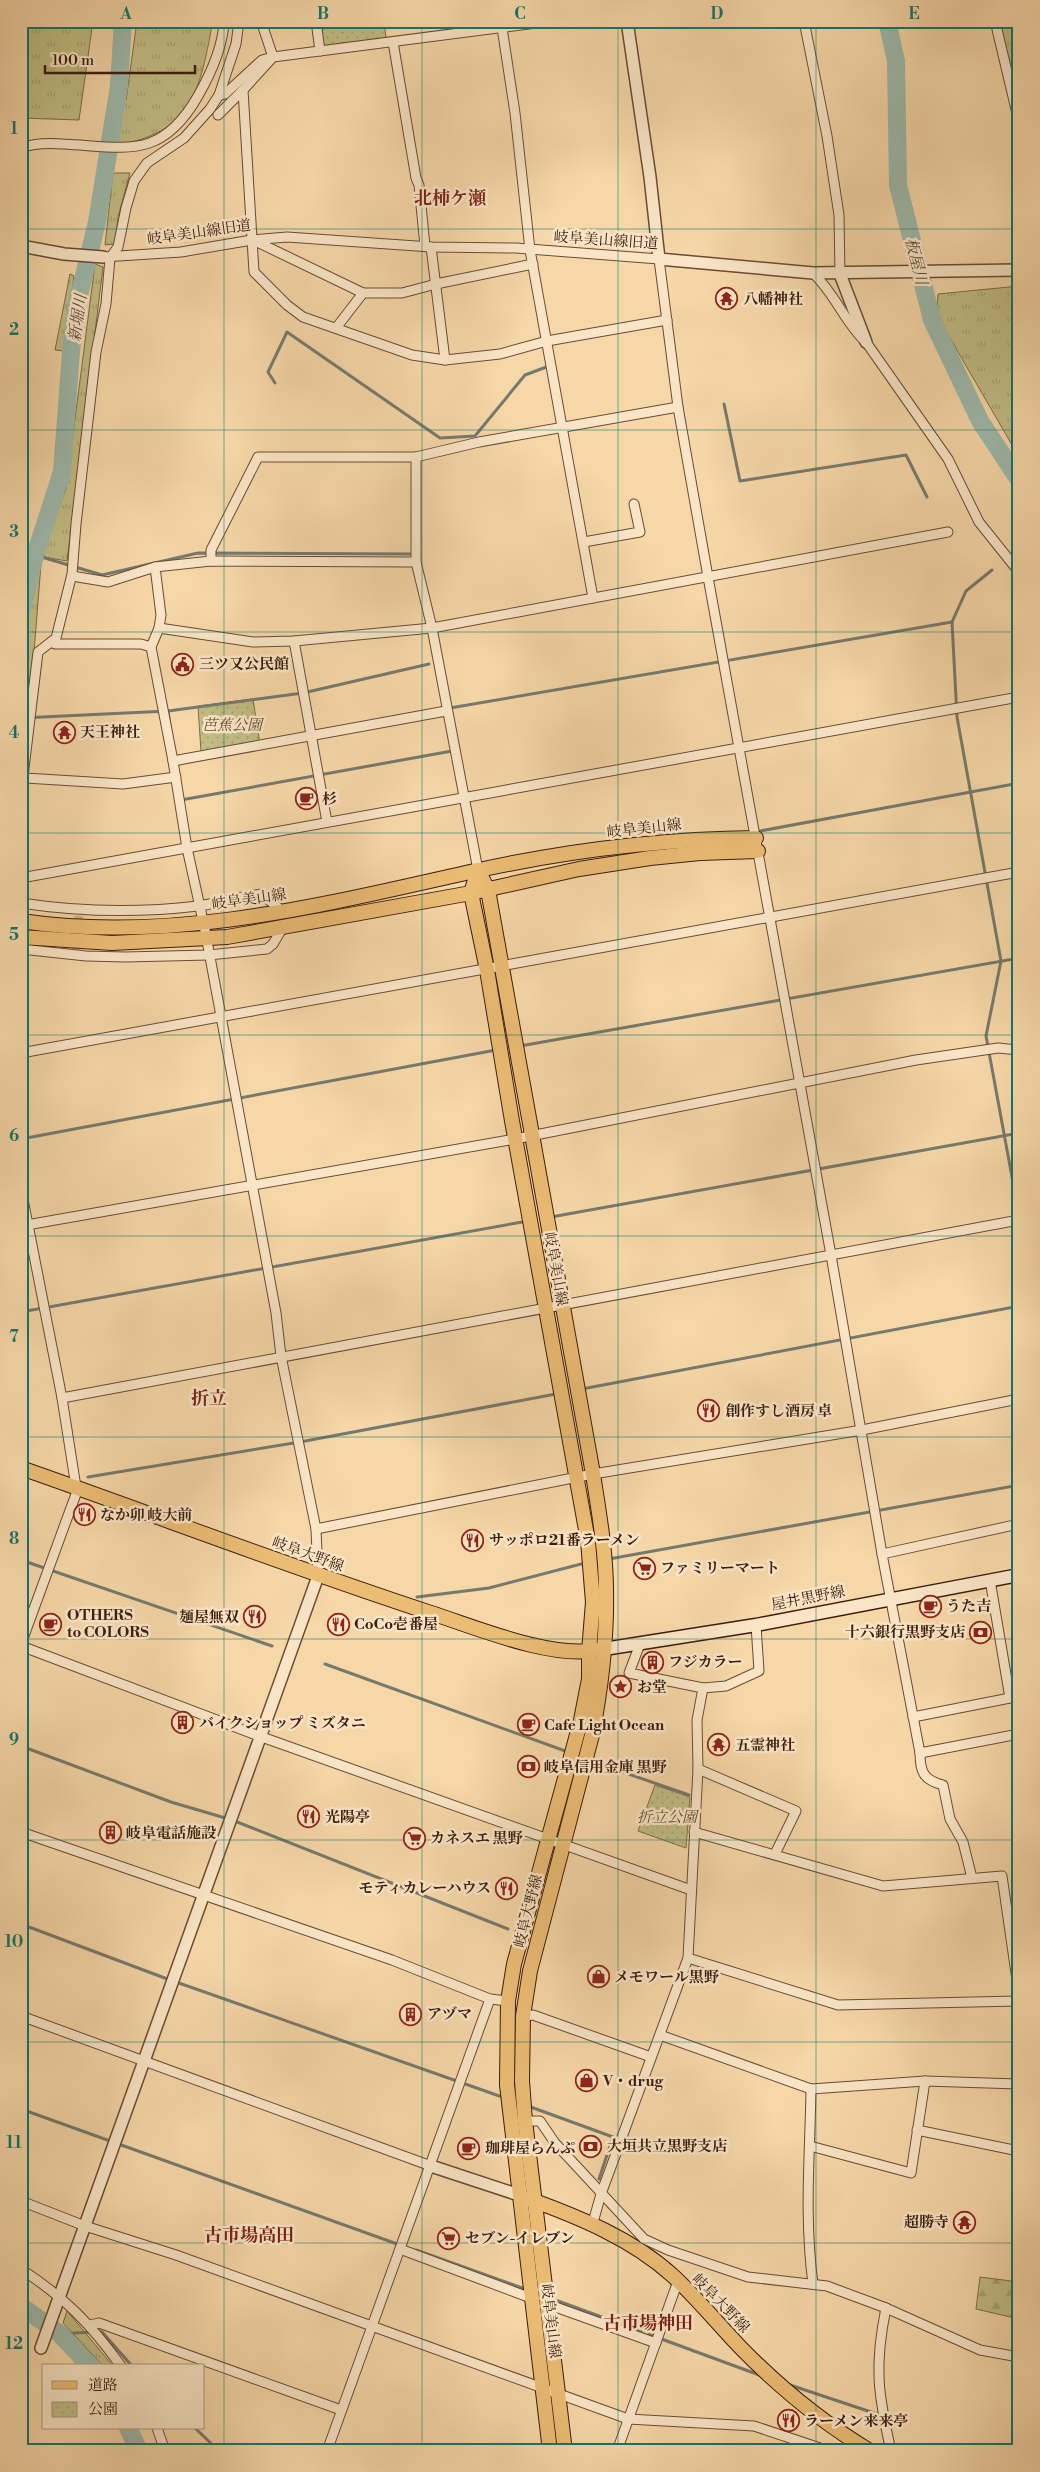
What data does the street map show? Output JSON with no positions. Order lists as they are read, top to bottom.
{
  "streets": {
    "main road": ["岐阜美山線", "岐阜大野線", "屋井黒野線"],
    "street": ["岐阜美山線旧道"]
  },
  "crossings": [
    ["岐阜美山線", "岐阜大野線"],
    ["岐阜美山線", "屋井黒野線"],
    ["岐阜大野線", "屋井黒野線"]
  ],
  "districts": [
    "北柿ケ瀬",
    "折立",
    "古市場高田",
    "古市場神田"
  ],
  "water": ["板屋川", "新堀川"],
  "parks": ["芭蕉公園", "折立公園"],
  "places": {
    "temple": [
      "八幡神社",
      "天王神社",
      "五霊神社",
      "超勝寺"
    ],
    "public building": ["三ツ又公民館"],
    "cafe": [
      "杉",
      "うた吉",
      "OTHERS to COLORS",
      "Cafe Light Ocean",
      "珈琲屋らんぷ"
    ],
    "restaurant": [
      "創作すし酒房 卓",
      "なか卯 岐大前",
      "サッポロ21番ラーメン",
      "麺屋無双",
      "CoCo壱番屋",
      "光陽亭",
      "モティカレーハウス",
      "ラーメン来来亭"
    ],
    "supermarket": ["ファミリーマート", "カネスエ 黒野", "セブン-イレブン"],
    "bank": ["十六銀行黒野支店", "岐阜信用金庫 黒野", "大垣共立黒野支店"],
    "building": [
      "フジカラー",
      "バイクショップ ミズタニ",
      "岐阜電話施設",
      "アヅマ"
    ],
    "place": ["お堂"],
    "shop": ["メモワール黒野", "V・drug"]
  },
  "legend": ["道路", "公園"],
  "scale_bar": "100 m",
  "grid": {
    "columns": [
      "A",
      "B",
      "C",
      "D",
      "E"
    ],
    "rows": [
      "1",
      "2",
      "3",
      "4",
      "5",
      "6",
      "7",
      "8",
      "9",
      "10",
      "11",
      "12"
    ]
  }
}
